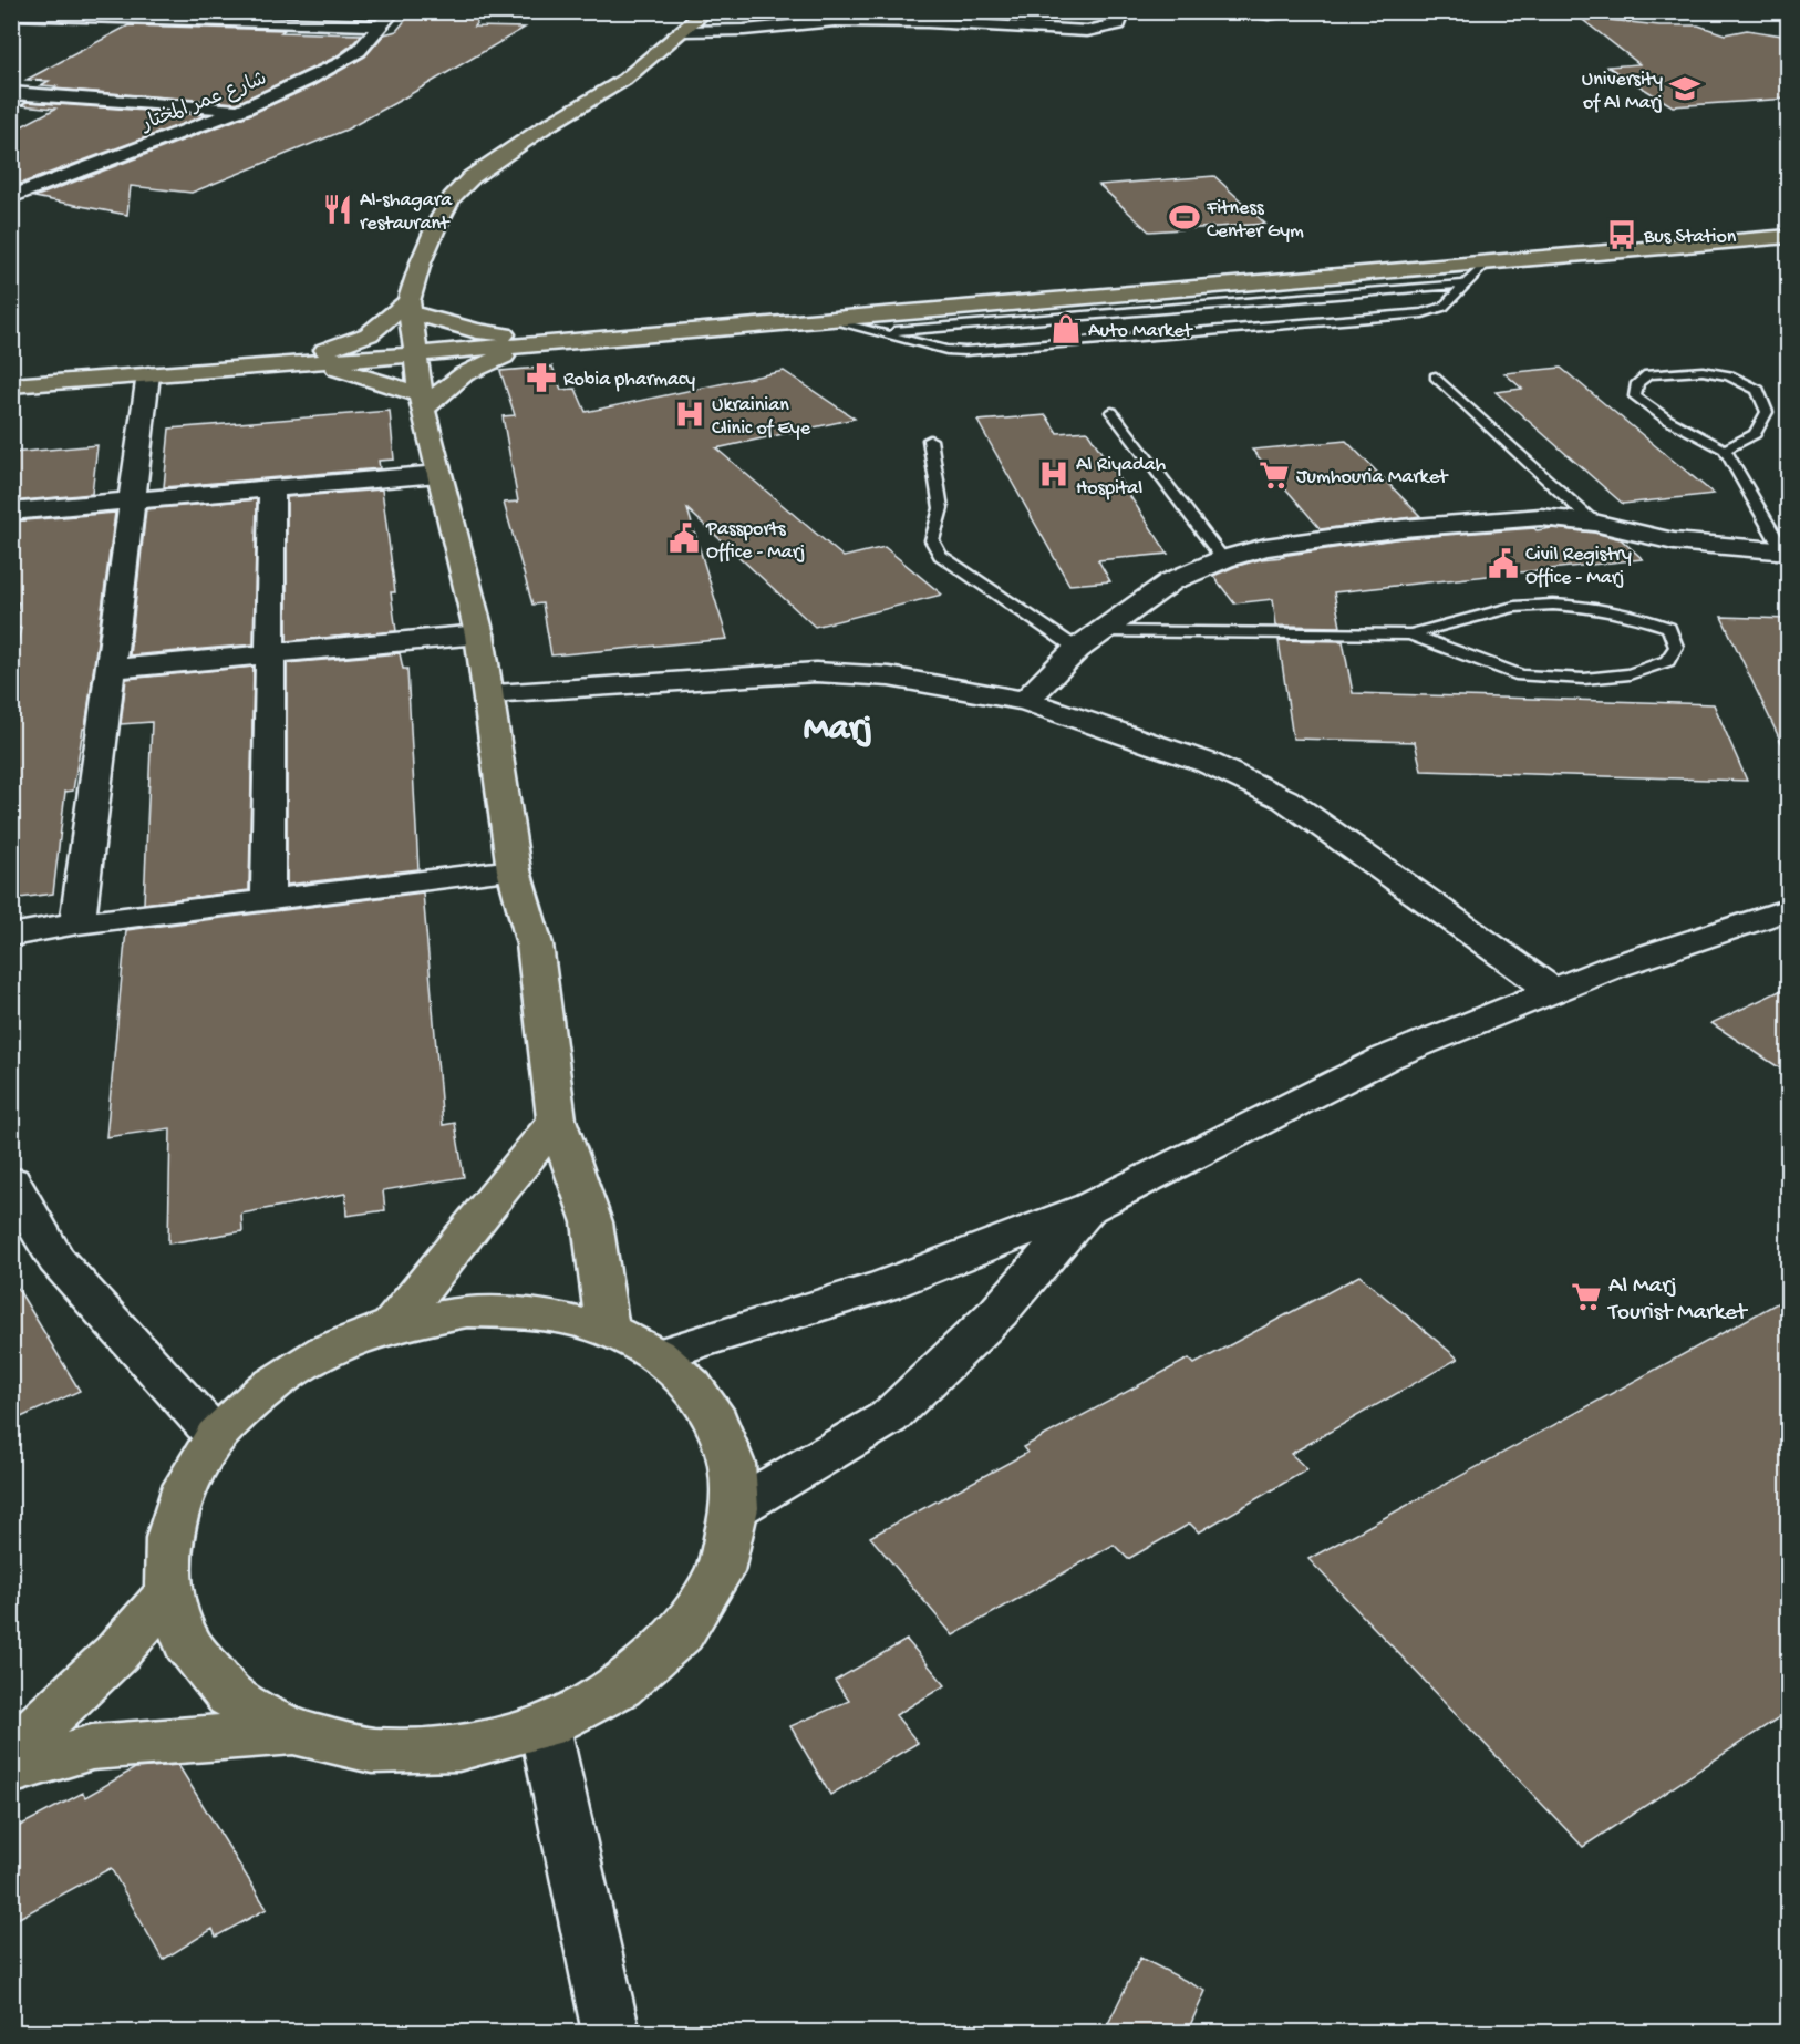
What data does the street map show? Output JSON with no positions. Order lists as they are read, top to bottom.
{
  "streets": {
    "street": ["شارع عمر المختار"]
  },
  "districts": ["Marj"],
  "places": {
    "school or university": ["University of Al Marj"],
    "restaurant": ["Al-shagara restaurant"],
    "sports": ["Fitness Center Gym"],
    "bus stop": ["Bus Station"],
    "shop": ["Auto Market"],
    "pharmacy": ["Robia pharmacy"],
    "hospital": ["Ukrainian Clinic of Eye", "Al Riyadah Hospital"],
    "supermarket": ["Jumhouria Market", "Al Marj Tourist Market"],
    "public building": ["Passports Office - Marj", "Civil Registry Office - Marj"]
  }
}
